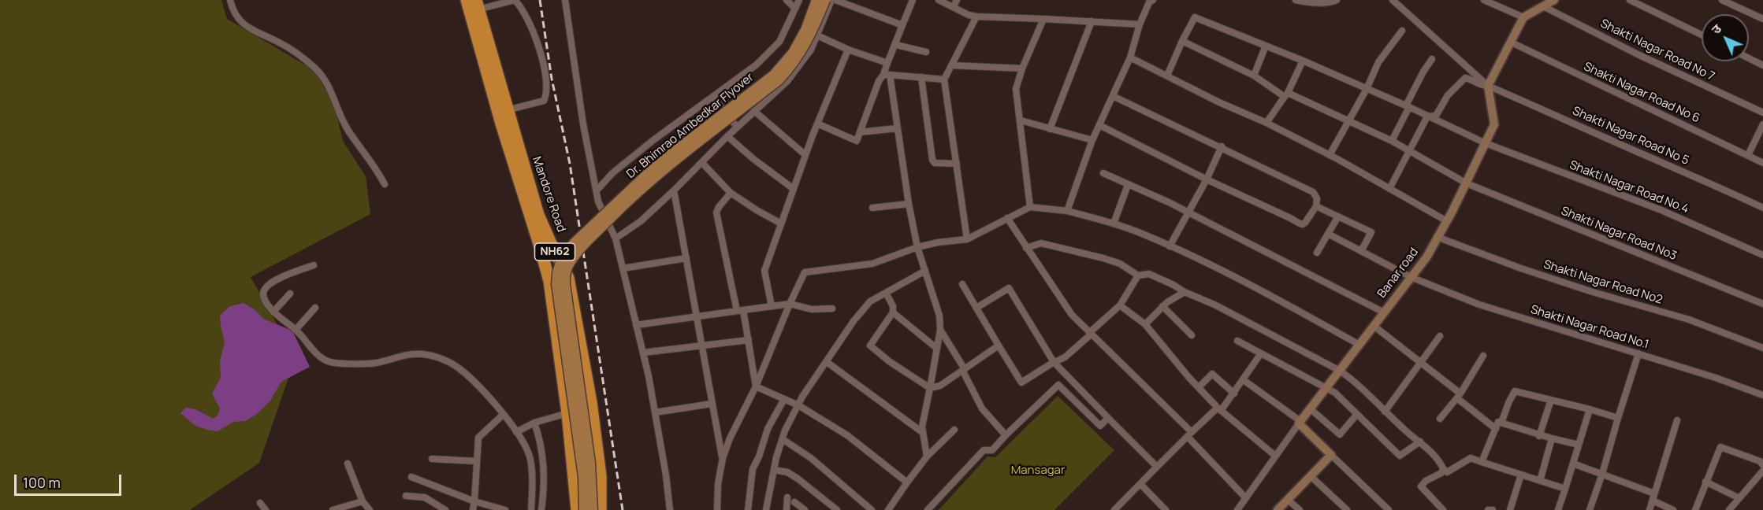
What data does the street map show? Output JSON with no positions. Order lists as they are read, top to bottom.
{
  "streets": {
    "highway": ["Mandore Road", "NH62"],
    "main road": ["Dr. Bhimrao Ambedkar Flyover"],
    "street": [
      "Shakti Nagar Road No 7",
      "Shakti Nagar Road No 6",
      "Shakti Nagar Road No 5",
      "Shakti Nagar Road No.4",
      "Shakti Nagar Road No3",
      "Banar road",
      "Shakti Nagar Road No2",
      "Shakti Nagar Road No.1"
    ]
  },
  "crossings": [
    ["Shakti Nagar Road No 5", "Banar road"],
    ["Shakti Nagar Road No.4", "Shakti Nagar Road No3"],
    ["Shakti Nagar Road No.4", "Banar road"],
    ["Shakti Nagar Road No3", "Banar road"],
    ["Banar road", "Shakti Nagar Road No2"],
    ["Banar road", "Shakti Nagar Road No.1"]
  ],
  "parks": ["Mansagar"],
  "scale_bar": "100 m",
  "north": "top left"
}
